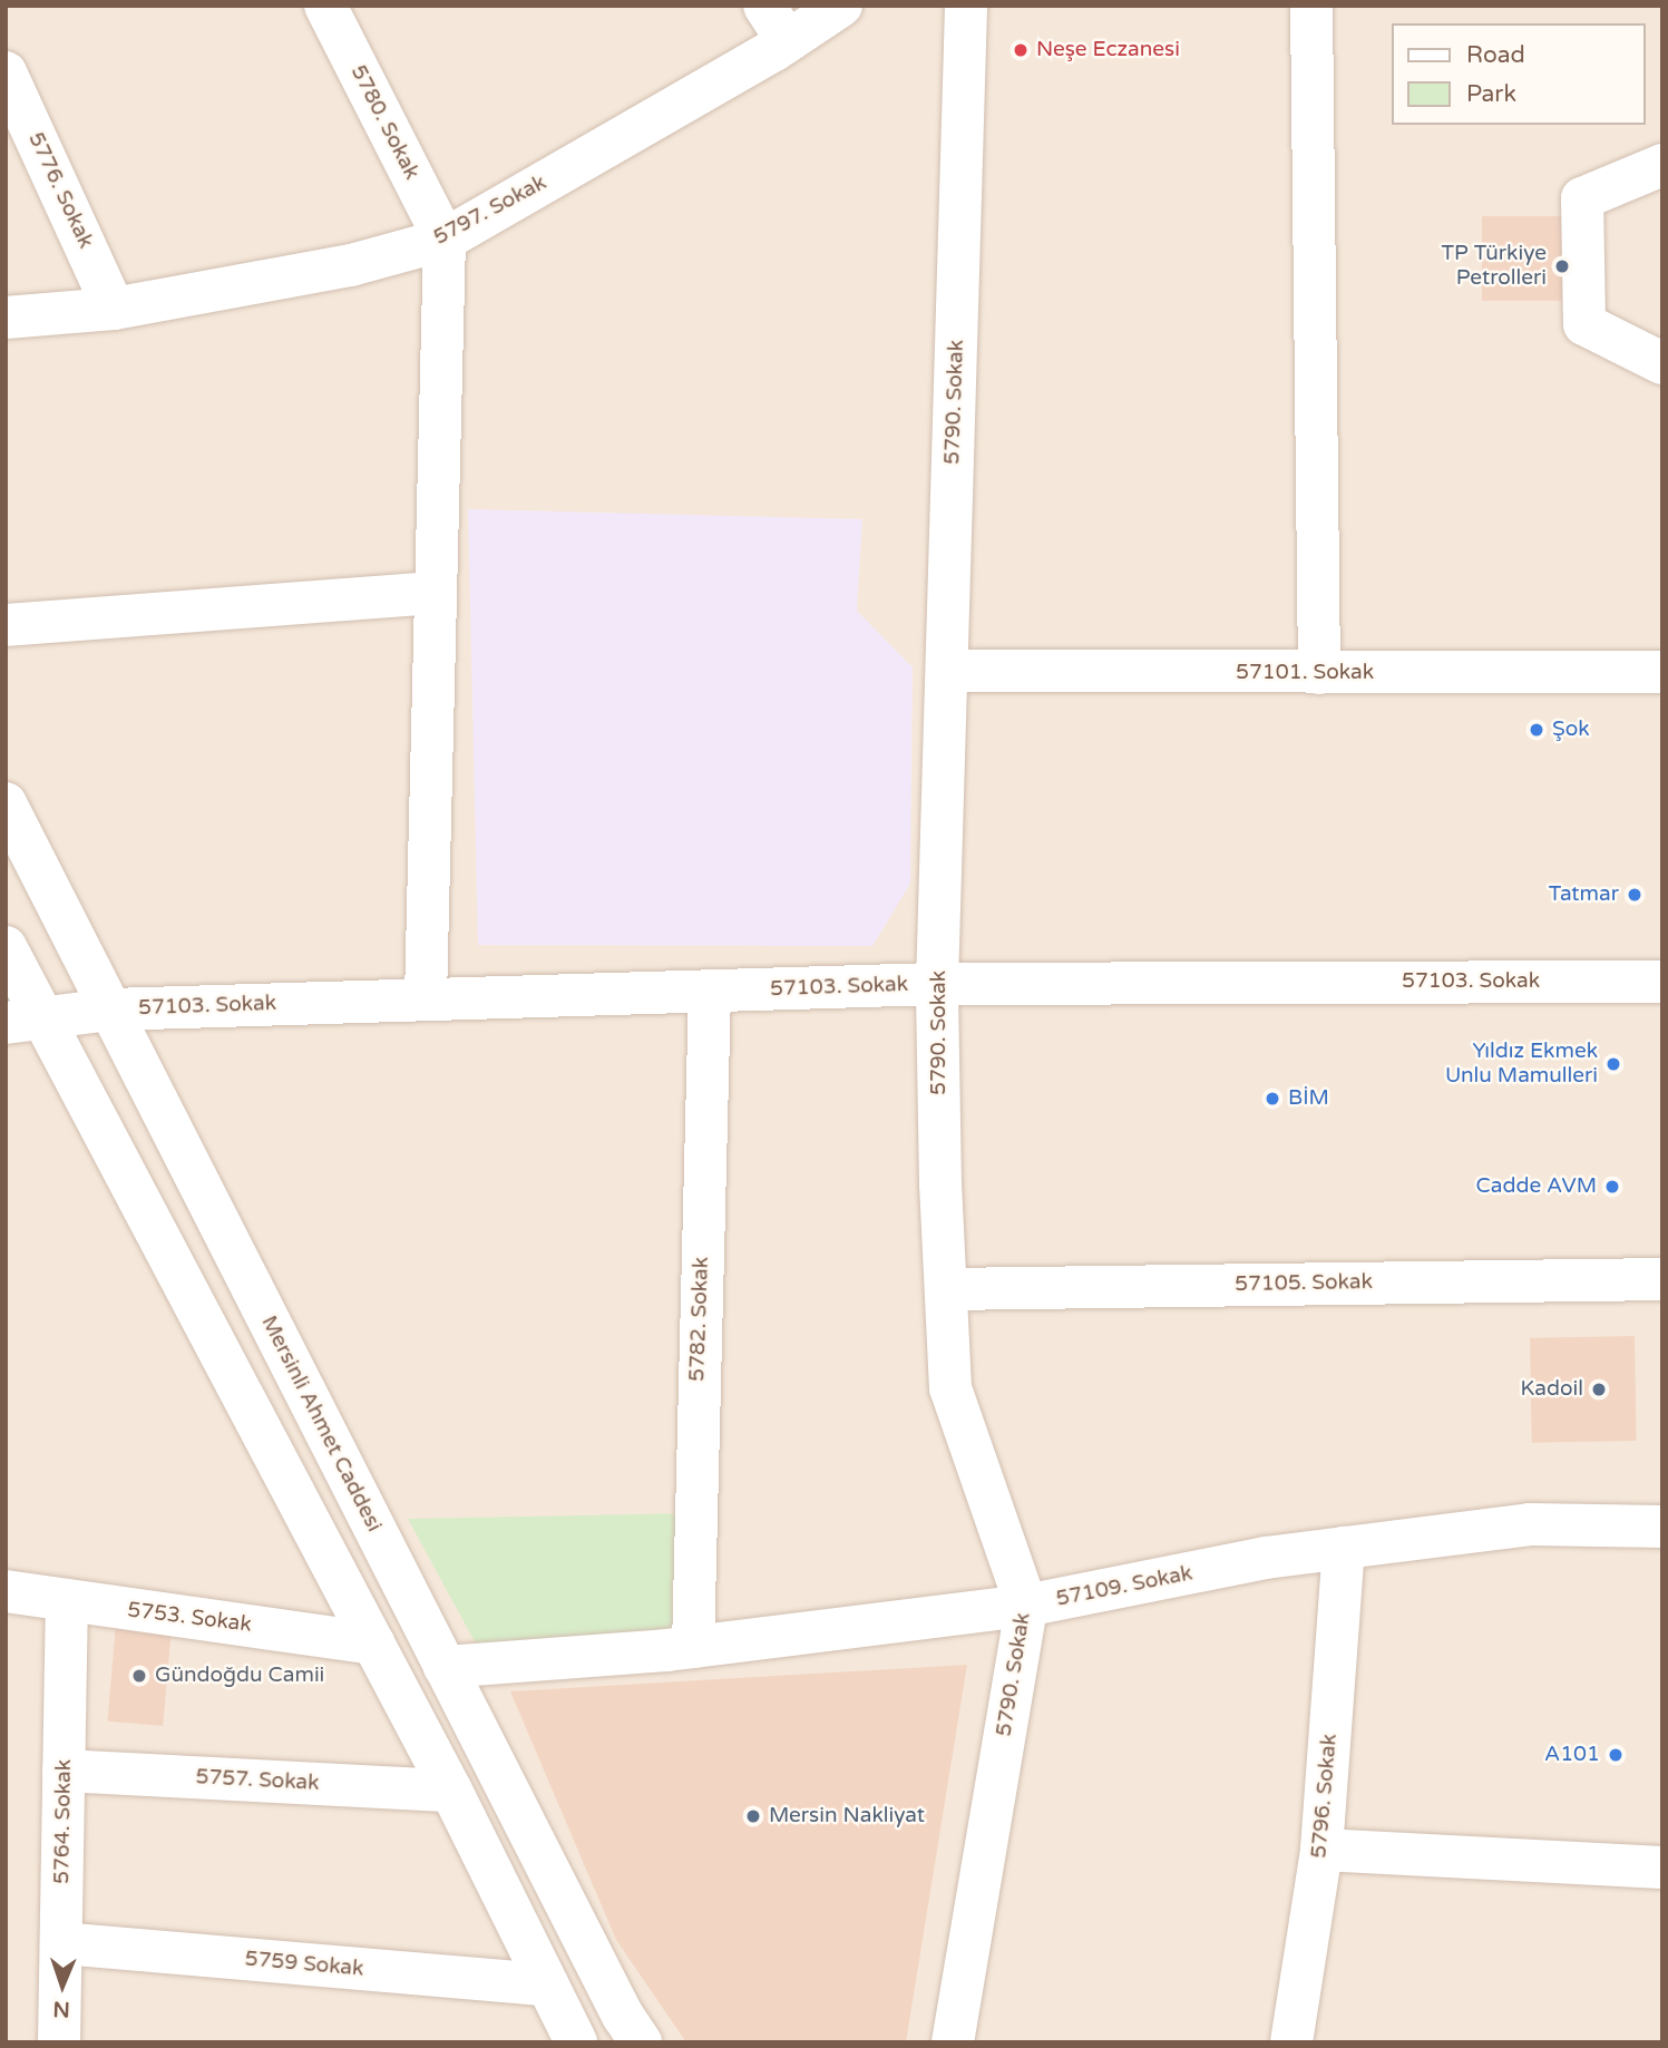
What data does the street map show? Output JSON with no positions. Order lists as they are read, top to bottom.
{
  "streets": {
    "street": [
      "5780. Sokak",
      "5776. Sokak",
      "5797. Sokak",
      "5790. Sokak",
      "57101. Sokak",
      "57103. Sokak",
      "57105. Sokak",
      "5782. Sokak",
      "Mersinli Ahmet Caddesi",
      "57109. Sokak",
      "5753. Sokak",
      "5757. Sokak",
      "5796. Sokak",
      "5764. Sokak",
      "5759 Sokak"
    ]
  },
  "crossings": [
    ["5780. Sokak", "5797. Sokak"],
    ["5776. Sokak", "5797. Sokak"],
    ["5790. Sokak", "57101. Sokak"],
    ["5790. Sokak", "57103. Sokak"],
    ["5790. Sokak", "57105. Sokak"],
    ["5790. Sokak", "57109. Sokak"],
    ["57103. Sokak", "5782. Sokak"],
    ["57103. Sokak", "Mersinli Ahmet Caddesi"],
    ["5782. Sokak", "57109. Sokak"],
    ["Mersinli Ahmet Caddesi", "57109. Sokak"],
    ["57109. Sokak", "5796. Sokak"],
    ["5753. Sokak", "5764. Sokak"],
    ["5757. Sokak", "5764. Sokak"],
    ["5764. Sokak", "5759 Sokak"]
  ],
  "places": [
    "Neşe Eczanesi",
    "TP Türkiye Petrolleri",
    "Şok",
    "Tatmar",
    "Yıldız Ekmek Unlu Mamulleri",
    "BİM",
    "Cadde AVM",
    "Kadoil",
    "Gündoğdu Camii",
    "A101",
    "Mersin Nakliyat"
  ],
  "legend": ["Road", "Park"],
  "north": "bottom"
}
